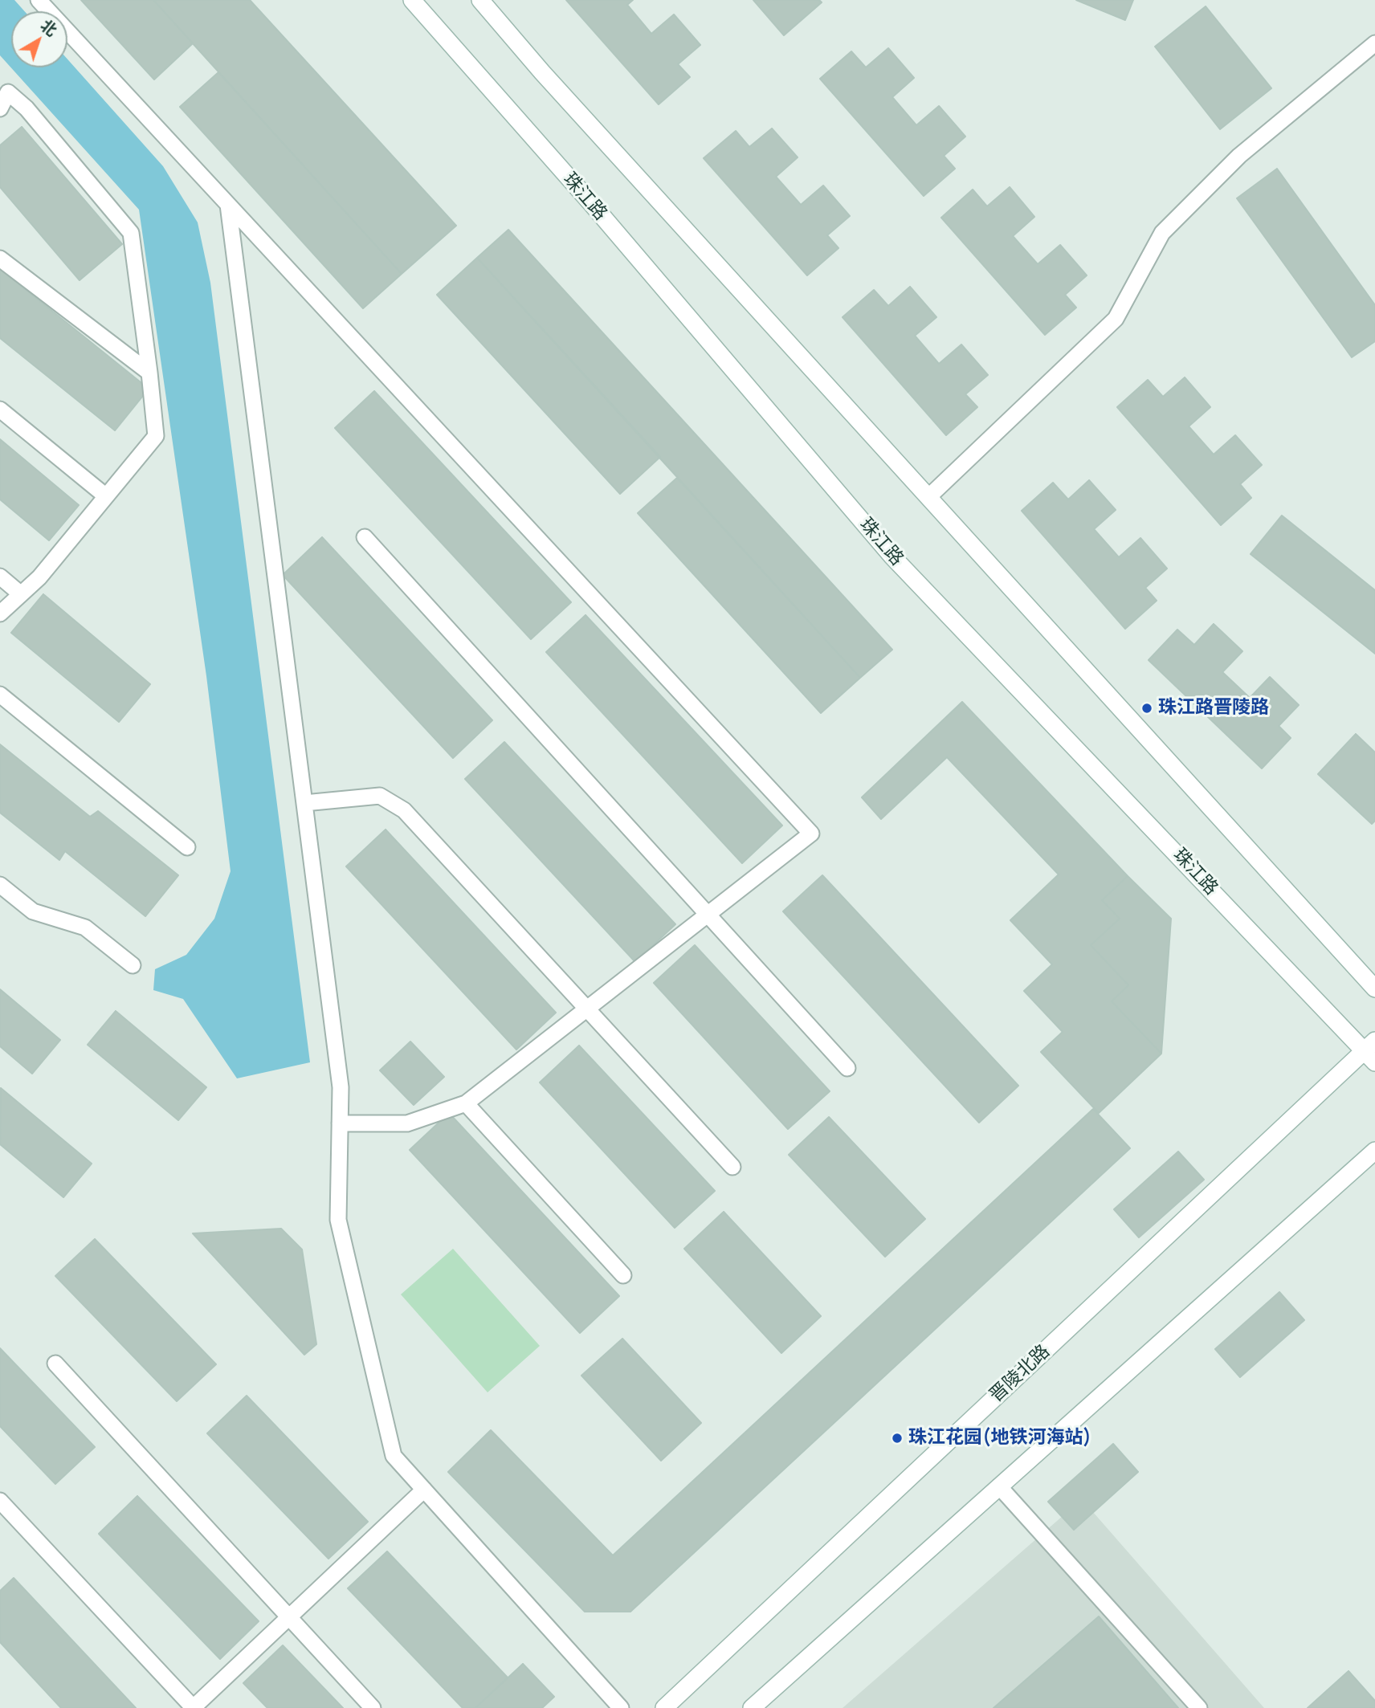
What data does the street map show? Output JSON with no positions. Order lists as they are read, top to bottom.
{
  "streets": {
    "street": ["珠江路", "晋陵北路"]
  },
  "crossings": [
    ["珠江路", "晋陵北路"]
  ],
  "places": ["珠江路晋陵路", "珠江花园(地铁河海站)"],
  "north": "top right"
}
